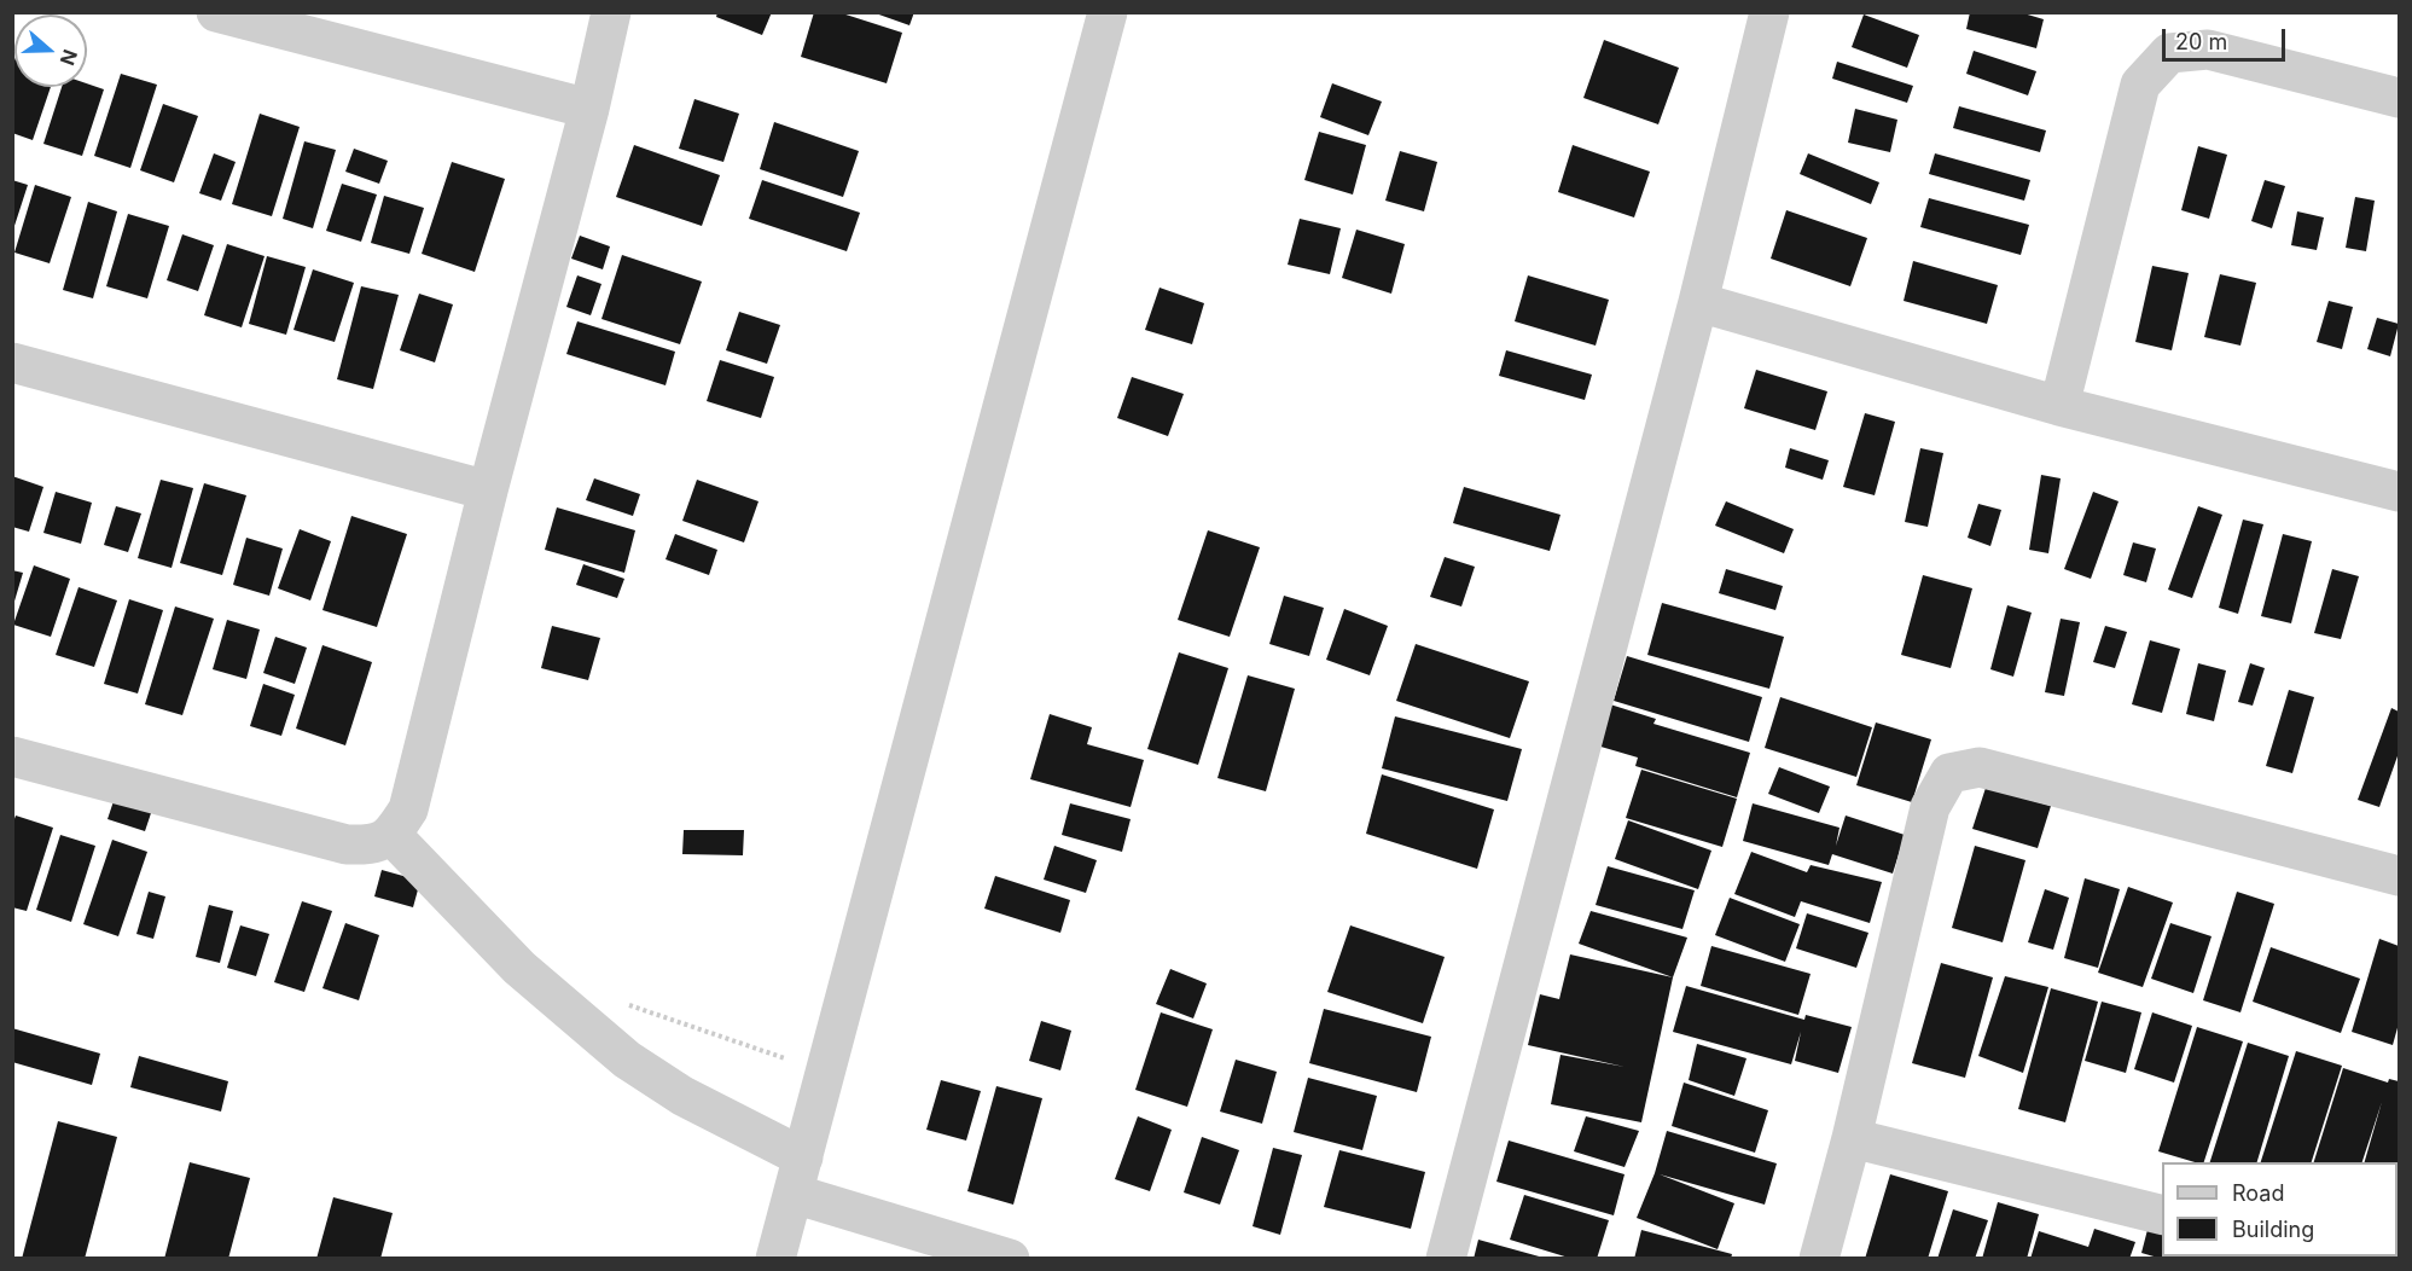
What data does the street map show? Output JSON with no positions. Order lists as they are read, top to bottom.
{
  "legend": ["Road", "Building"],
  "scale_bar": "20 m",
  "north": "right"
}
